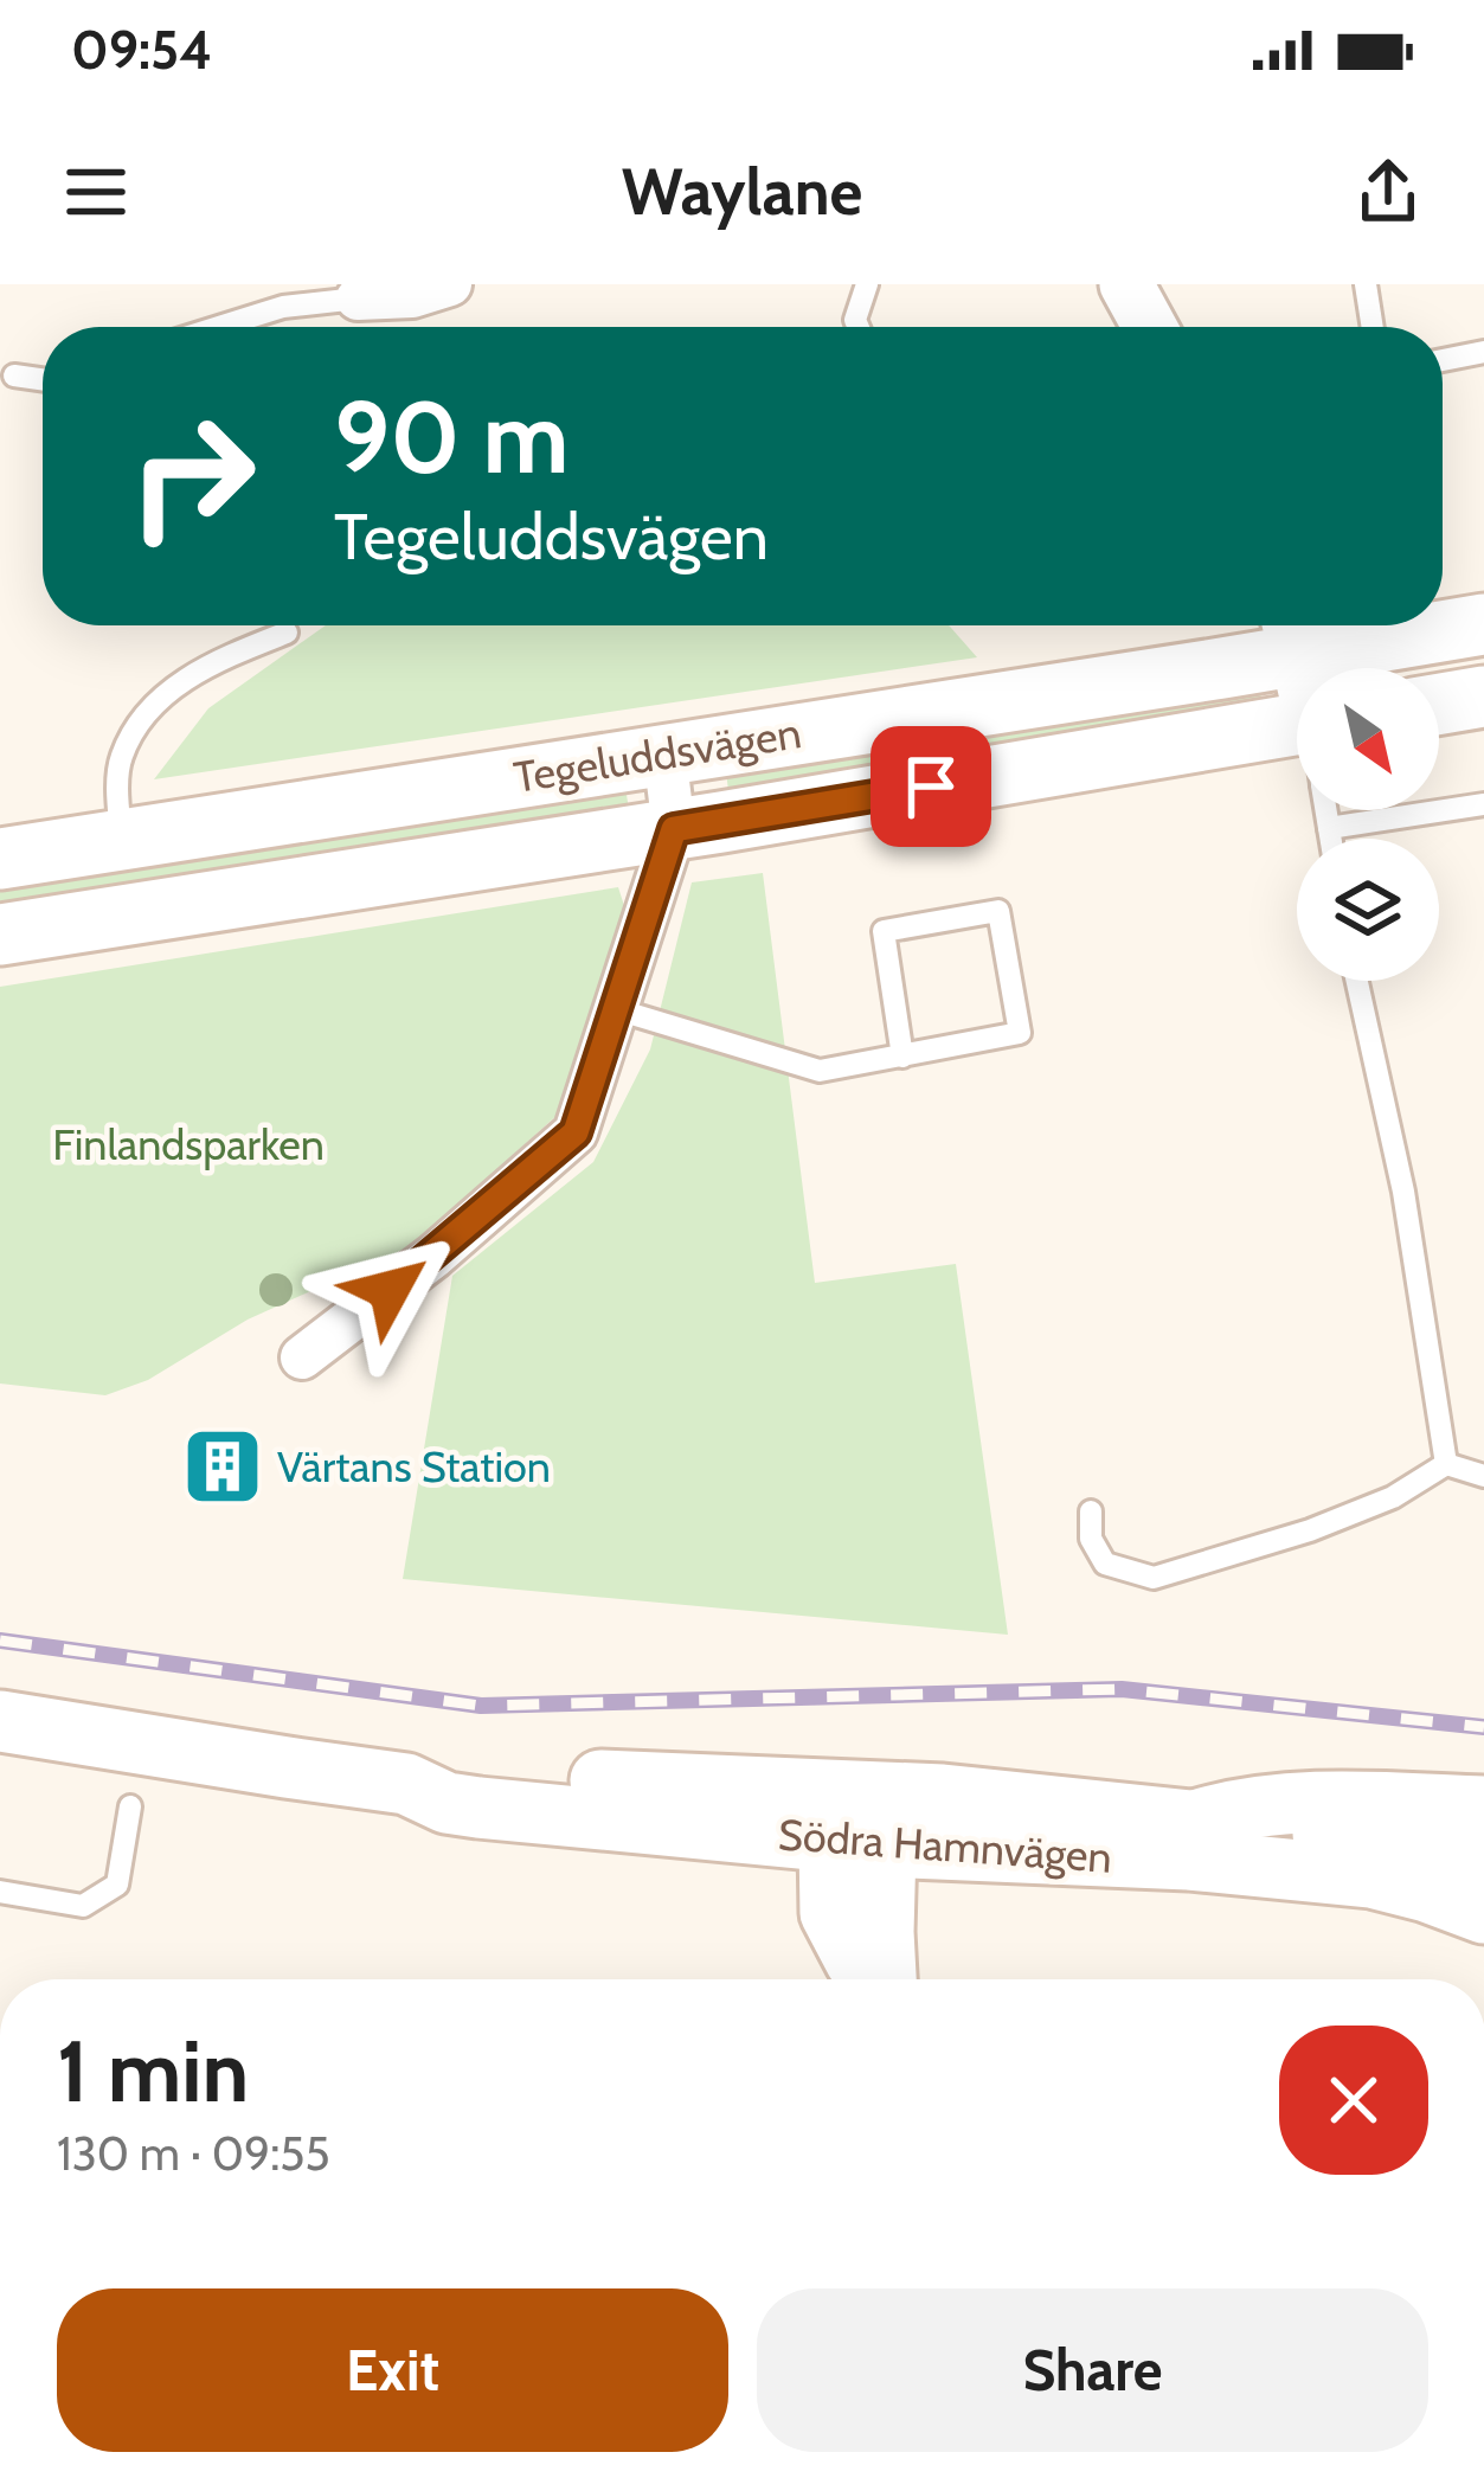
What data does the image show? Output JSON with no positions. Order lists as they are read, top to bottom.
{
  "streets": {
    "main road": ["Tegeluddsvägen", "Södra Hamnvägen"]
  },
  "parks": ["Finlandsparken"],
  "places": {
    "building": ["Värtans Station"]
  },
  "north": "bottom right",
  "page": {
    "status": "09:54",
    "header": "Waylane",
    "turn": ["90 m", "Tegeluddsvägen"],
    "heading": ["1 min", "130 m · 09:55"],
    "buttons": ["Exit", "Share"]
  }
}
